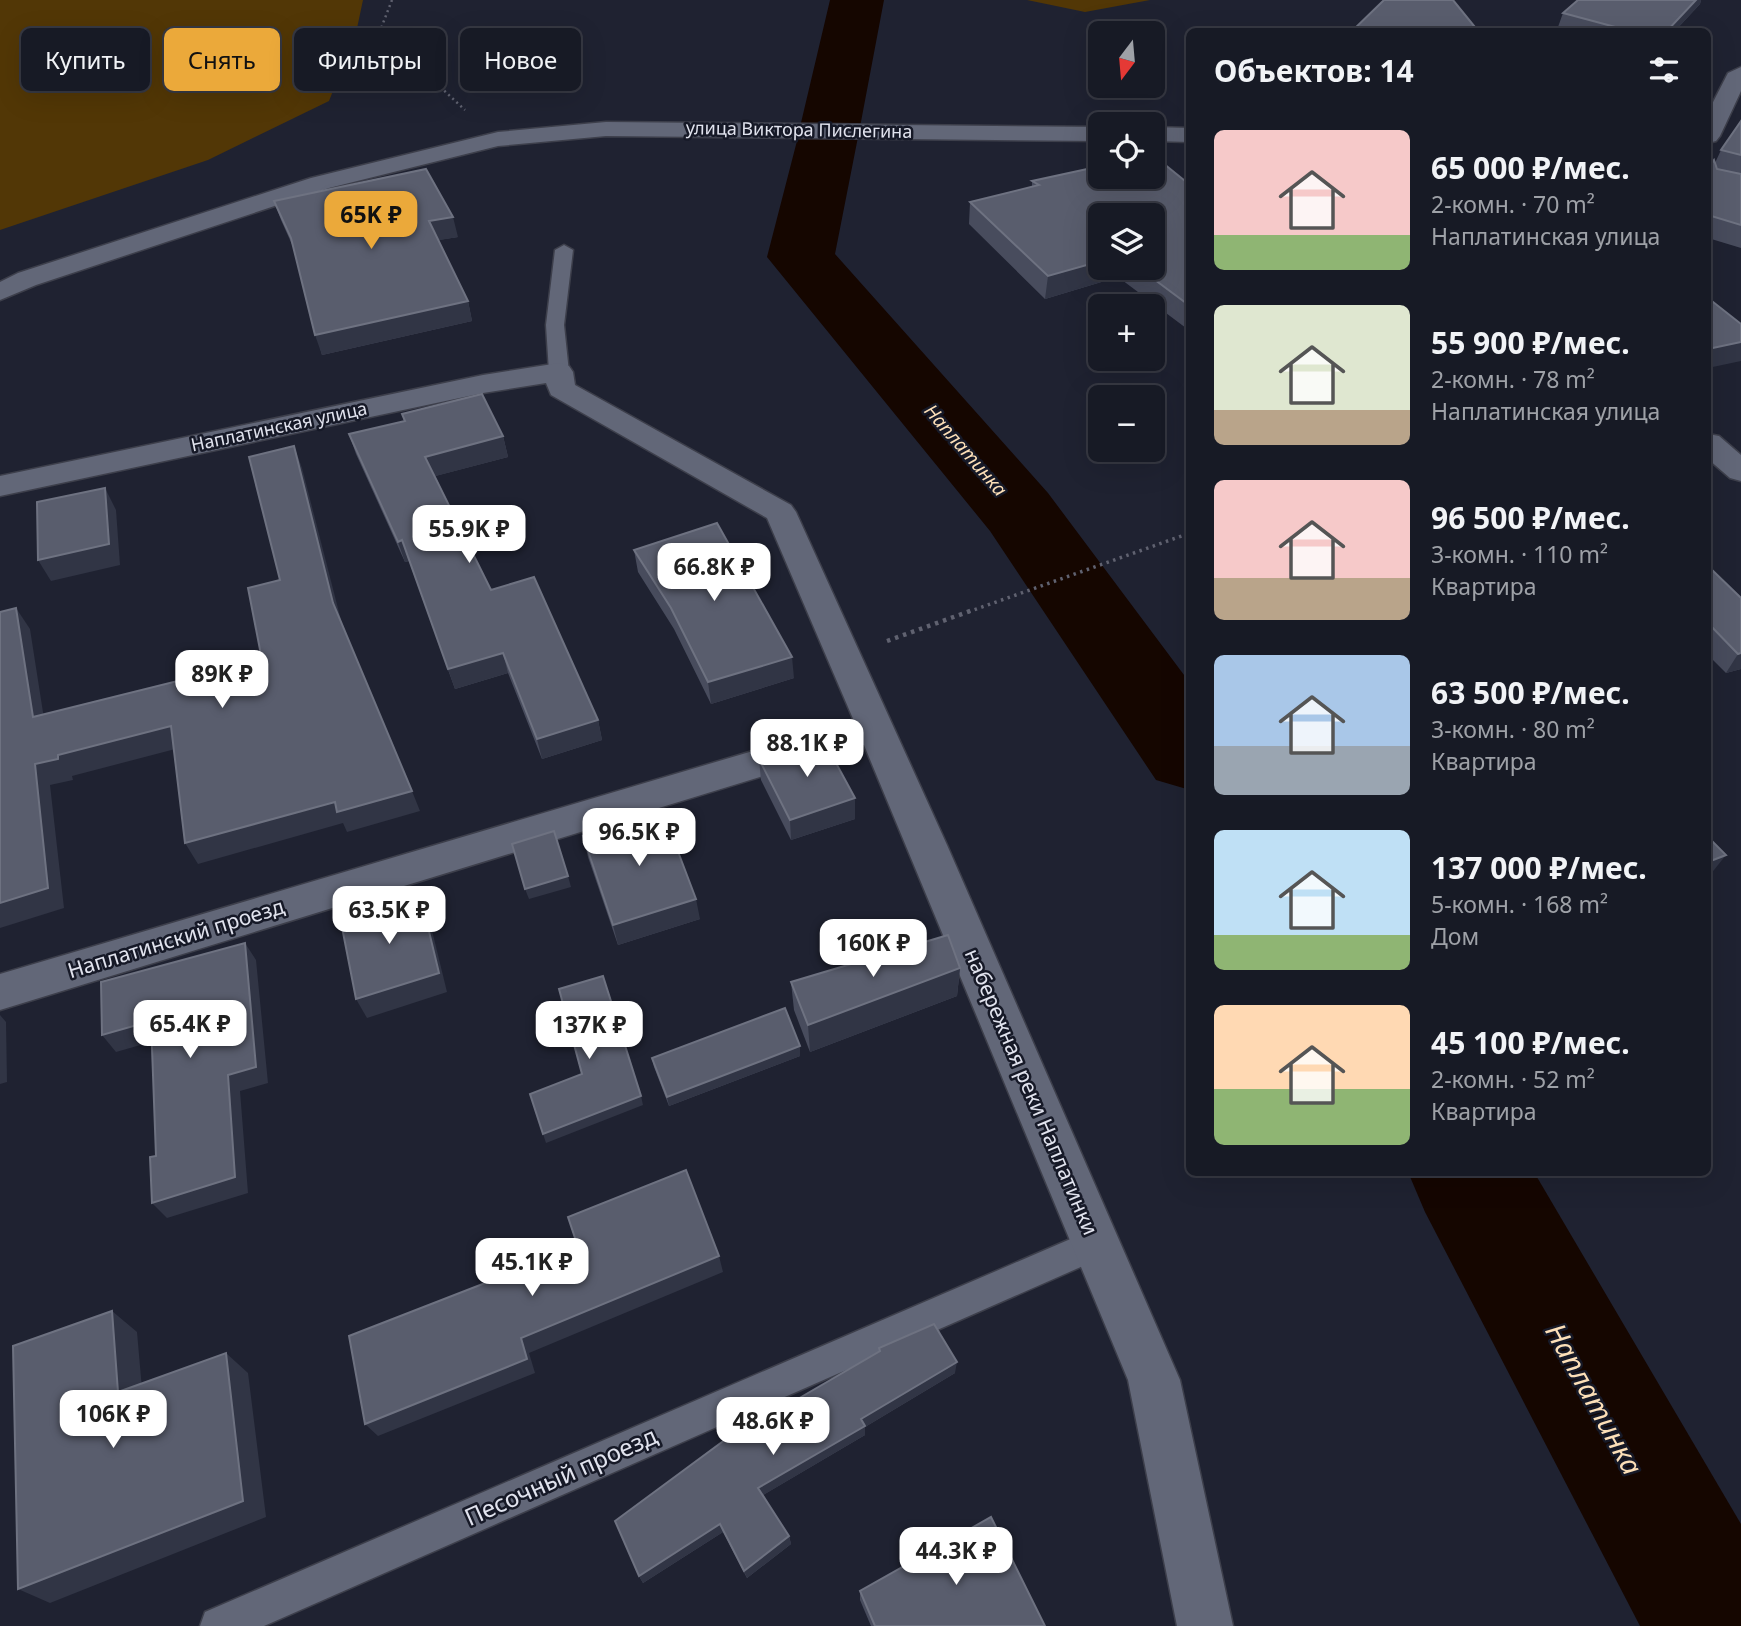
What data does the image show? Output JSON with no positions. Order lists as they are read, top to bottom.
{
  "streets": {
    "street": [
      "улица Виктора Пислегина",
      "Наплатинская улица",
      "Наплатинский проезд",
      "набережная реки Наплатинки"
    ],
    "lane": ["Песочный проезд"]
  },
  "crossings": [
    ["Наплатинская улица", "набережная реки Наплатинки"],
    ["Наплатинский проезд", "набережная реки Наплатинки"],
    ["набережная реки Наплатинки", "Песочный проезд"]
  ],
  "water": ["Наплатинка"],
  "north": "bottom",
  "page": {
    "map_buttons": ["+", "−"],
    "chip": [
      "Купить",
      "Снять",
      "Фильтры",
      "Новое"
    ],
    "heading": "Объектов: 14",
    "list": [
      {
        "name": "65 000 ₽/мес.",
        "note": "2-комн. · 70 m² · Наплатинская улица"
      },
      {
        "name": "55 900 ₽/мес.",
        "note": "2-комн. · 78 m² · Наплатинская улица"
      },
      {
        "name": "96 500 ₽/мес.",
        "note": "3-комн. · 110 m² · Квартира"
      },
      {
        "name": "63 500 ₽/мес.",
        "note": "3-комн. · 80 m² · Квартира"
      },
      {
        "name": "137 000 ₽/мес.",
        "note": "5-комн. · 168 m² · Дом"
      },
      {
        "name": "45 100 ₽/мес.",
        "note": "2-комн. · 52 m² · Квартира"
      }
    ],
    "price": [
      "65K ₽",
      "55.9K ₽",
      "66.8K ₽",
      "89K ₽",
      "88.1K ₽",
      "96.5K ₽",
      "63.5K ₽",
      "160K ₽",
      "65.4K ₽",
      "137K ₽",
      "45.1K ₽",
      "106K ₽",
      "48.6K ₽",
      "44.3K ₽"
    ]
  }
}
